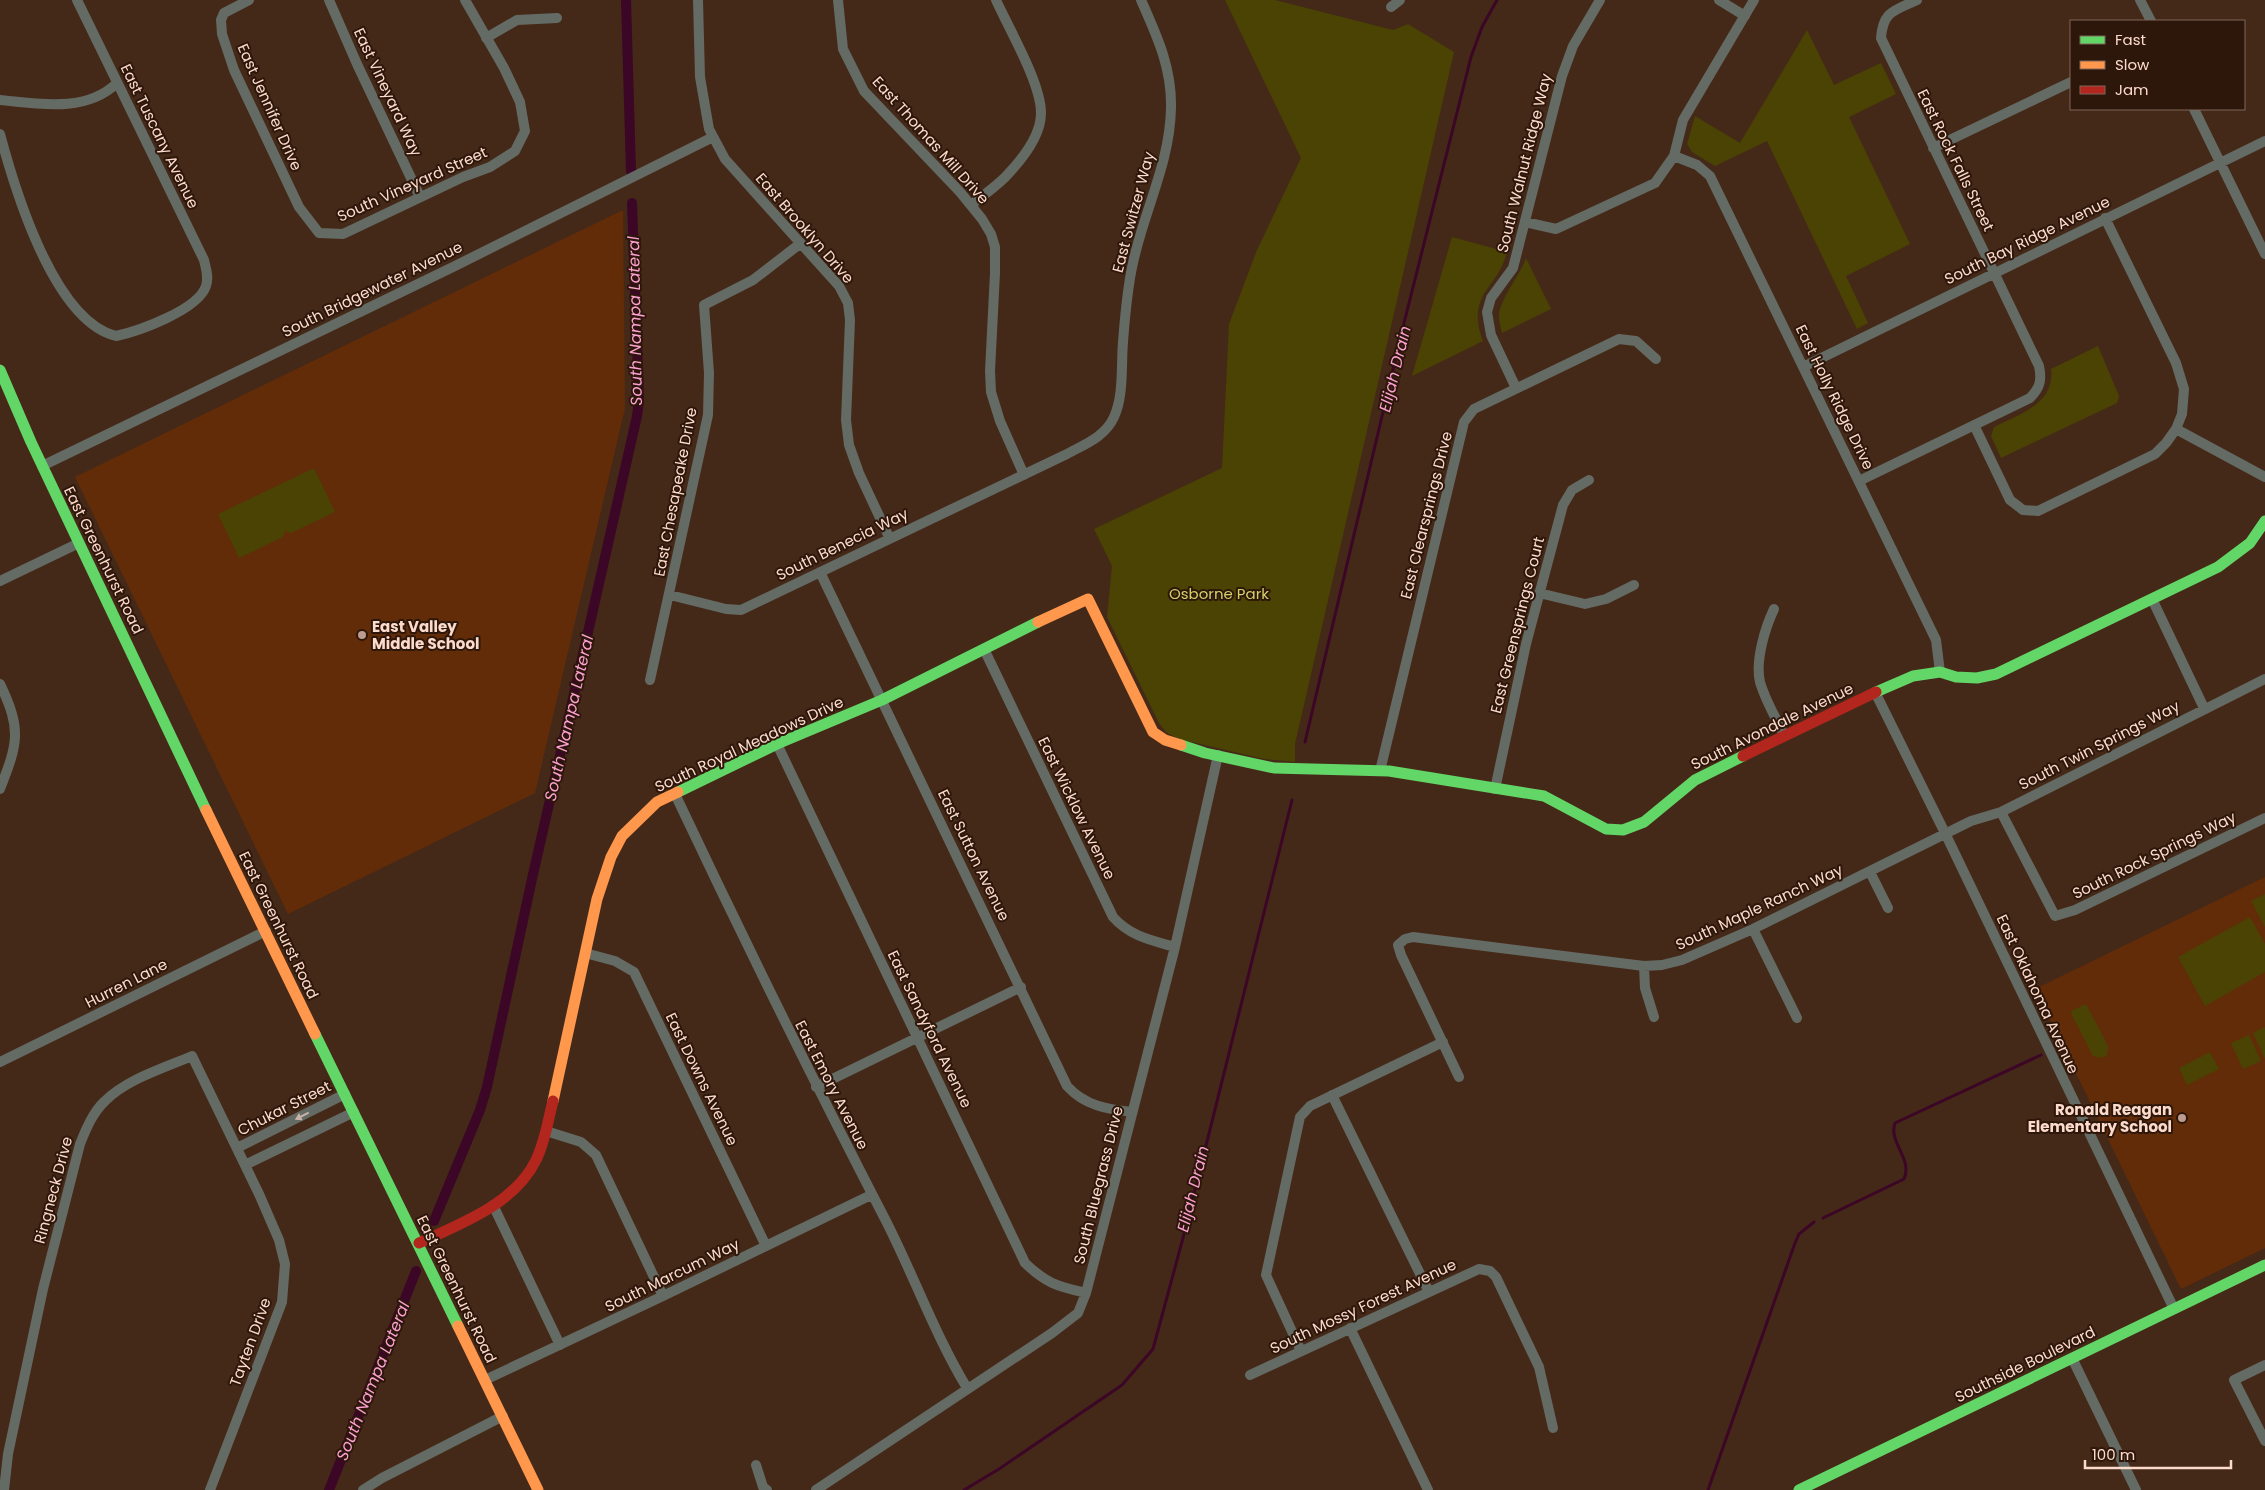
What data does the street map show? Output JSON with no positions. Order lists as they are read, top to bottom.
{
  "streets": {
    "street": [
      "East Vineyard Way",
      "East Jennifer Drive",
      "East Tuscany Avenue",
      "East Thomas Mill Drive",
      "East Rock Falls Street",
      "South Walnut Ridge Way",
      "South Vineyard Street",
      "East Switzer Way",
      "East Brooklyn Drive",
      "South Bay Ridge Avenue",
      "South Bridgewater Avenue",
      "East Holly Ridge Drive",
      "East Chesapeake Drive",
      "East Clearsprings Drive",
      "South Benecia Way",
      "East Greenhurst Road",
      "East Greensprings Court",
      "South Avondale Avenue",
      "South Royal Meadows Drive",
      "South Twin Springs Way",
      "East Wicklow Avenue",
      "East Sutton Avenue",
      "South Rock Springs Way",
      "South Maple Ranch Way",
      "Hurren Lane",
      "East Oklahoma Avenue",
      "East Sandyford Avenue",
      "East Downs Avenue",
      "East Emory Avenue",
      "Chukar Street",
      "South Bluegrass Drive",
      "Ringneck Drive",
      "South Marcum Way",
      "South Mossy Forest Avenue",
      "Tayten Drive",
      "Southside Boulevard"
    ]
  },
  "crossings": [
    ["East Vineyard Way", "South Vineyard Street"],
    ["East Jennifer Drive", "South Vineyard Street"],
    ["East Thomas Mill Drive", "East Switzer Way"],
    ["East Thomas Mill Drive", "South Benecia Way"],
    ["East Rock Falls Street", "South Bay Ridge Avenue"],
    ["South Walnut Ridge Way", "East Clearsprings Drive"],
    ["East Switzer Way", "South Benecia Way"],
    ["East Brooklyn Drive", "South Bridgewater Avenue"],
    ["East Brooklyn Drive", "East Chesapeake Drive"],
    ["East Brooklyn Drive", "South Benecia Way"],
    ["South Bay Ridge Avenue", "East Holly Ridge Drive"],
    ["South Bridgewater Avenue", "East Greenhurst Road"],
    ["East Holly Ridge Drive", "South Avondale Avenue"],
    ["East Chesapeake Drive", "South Benecia Way"],
    ["East Clearsprings Drive", "South Avondale Avenue"],
    ["South Benecia Way", "East Sutton Avenue"],
    ["East Greenhurst Road", "South Royal Meadows Drive"],
    ["East Greenhurst Road", "Hurren Lane"],
    ["East Greenhurst Road", "Chukar Street"],
    ["East Greenhurst Road", "South Marcum Way"],
    ["East Greensprings Court", "South Avondale Avenue"],
    ["South Avondale Avenue", "South Royal Meadows Drive"],
    ["South Avondale Avenue", "East Oklahoma Avenue"],
    ["South Avondale Avenue", "South Bluegrass Drive"],
    ["South Royal Meadows Drive", "East Wicklow Avenue"],
    ["South Royal Meadows Drive", "East Sutton Avenue"],
    ["South Royal Meadows Drive", "East Sandyford Avenue"],
    ["South Royal Meadows Drive", "East Downs Avenue"],
    ["South Royal Meadows Drive", "East Emory Avenue"],
    ["South Twin Springs Way", "South Rock Springs Way"],
    ["South Twin Springs Way", "South Maple Ranch Way"],
    ["South Twin Springs Way", "East Oklahoma Avenue"],
    ["East Wicklow Avenue", "South Bluegrass Drive"],
    ["East Sutton Avenue", "South Bluegrass Drive"],
    ["South Maple Ranch Way", "East Oklahoma Avenue"],
    ["East Oklahoma Avenue", "Southside Boulevard"],
    ["East Sandyford Avenue", "South Bluegrass Drive"],
    ["East Downs Avenue", "South Marcum Way"],
    ["East Emory Avenue", "South Bluegrass Drive"],
    ["East Emory Avenue", "South Marcum Way"],
    ["Chukar Street", "Ringneck Drive"],
    ["Chukar Street", "Tayten Drive"],
    ["Ringneck Drive", "Tayten Drive"]
  ],
  "water": ["South Nampa Lateral", "Elijah Drain"],
  "parks": ["Osborne Park"],
  "places": ["East Valley Middle School", "Ronald Reagan Elementary School"],
  "legend": ["Fast", "Slow", "Jam"],
  "scale_bar": "100 m"
}
